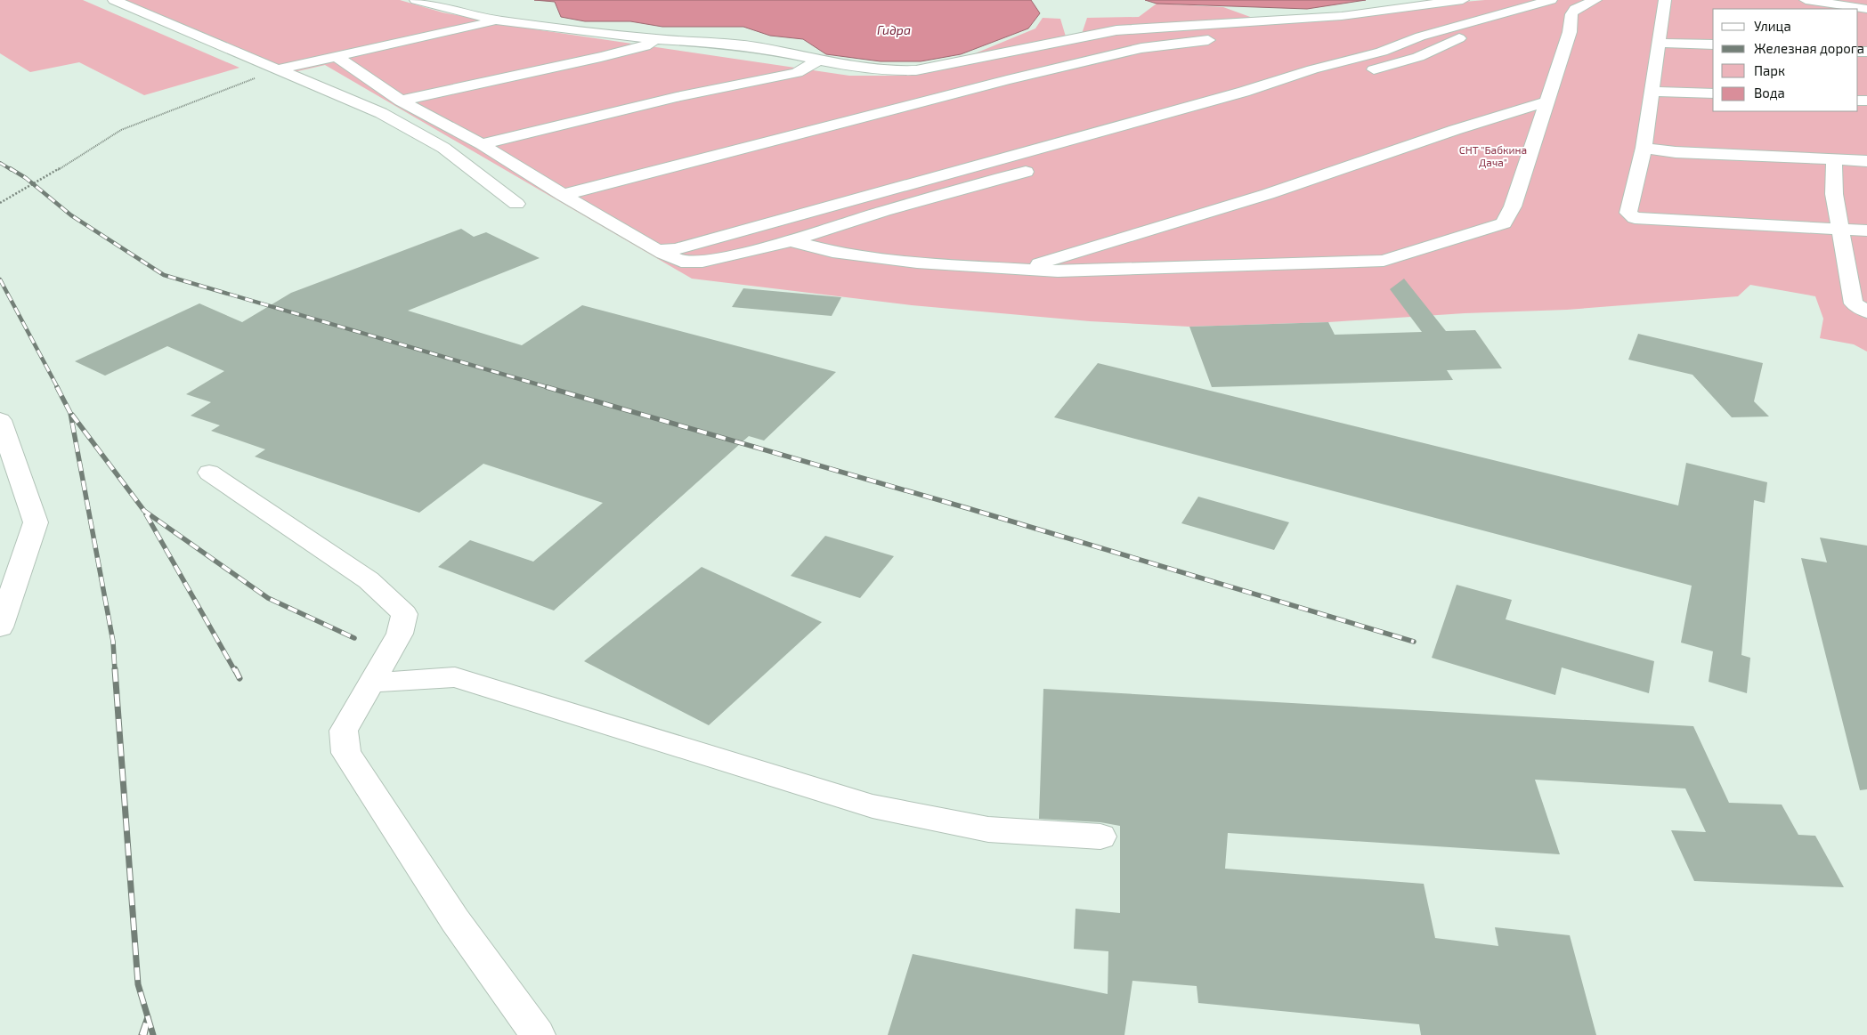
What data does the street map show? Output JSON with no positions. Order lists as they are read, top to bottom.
{
  "water": ["Гидра"],
  "parks": ["СНТ \"Бабкина Дача\""],
  "legend": [
    "Улица",
    "Железная дорога",
    "Парк",
    "Вода"
  ]
}
